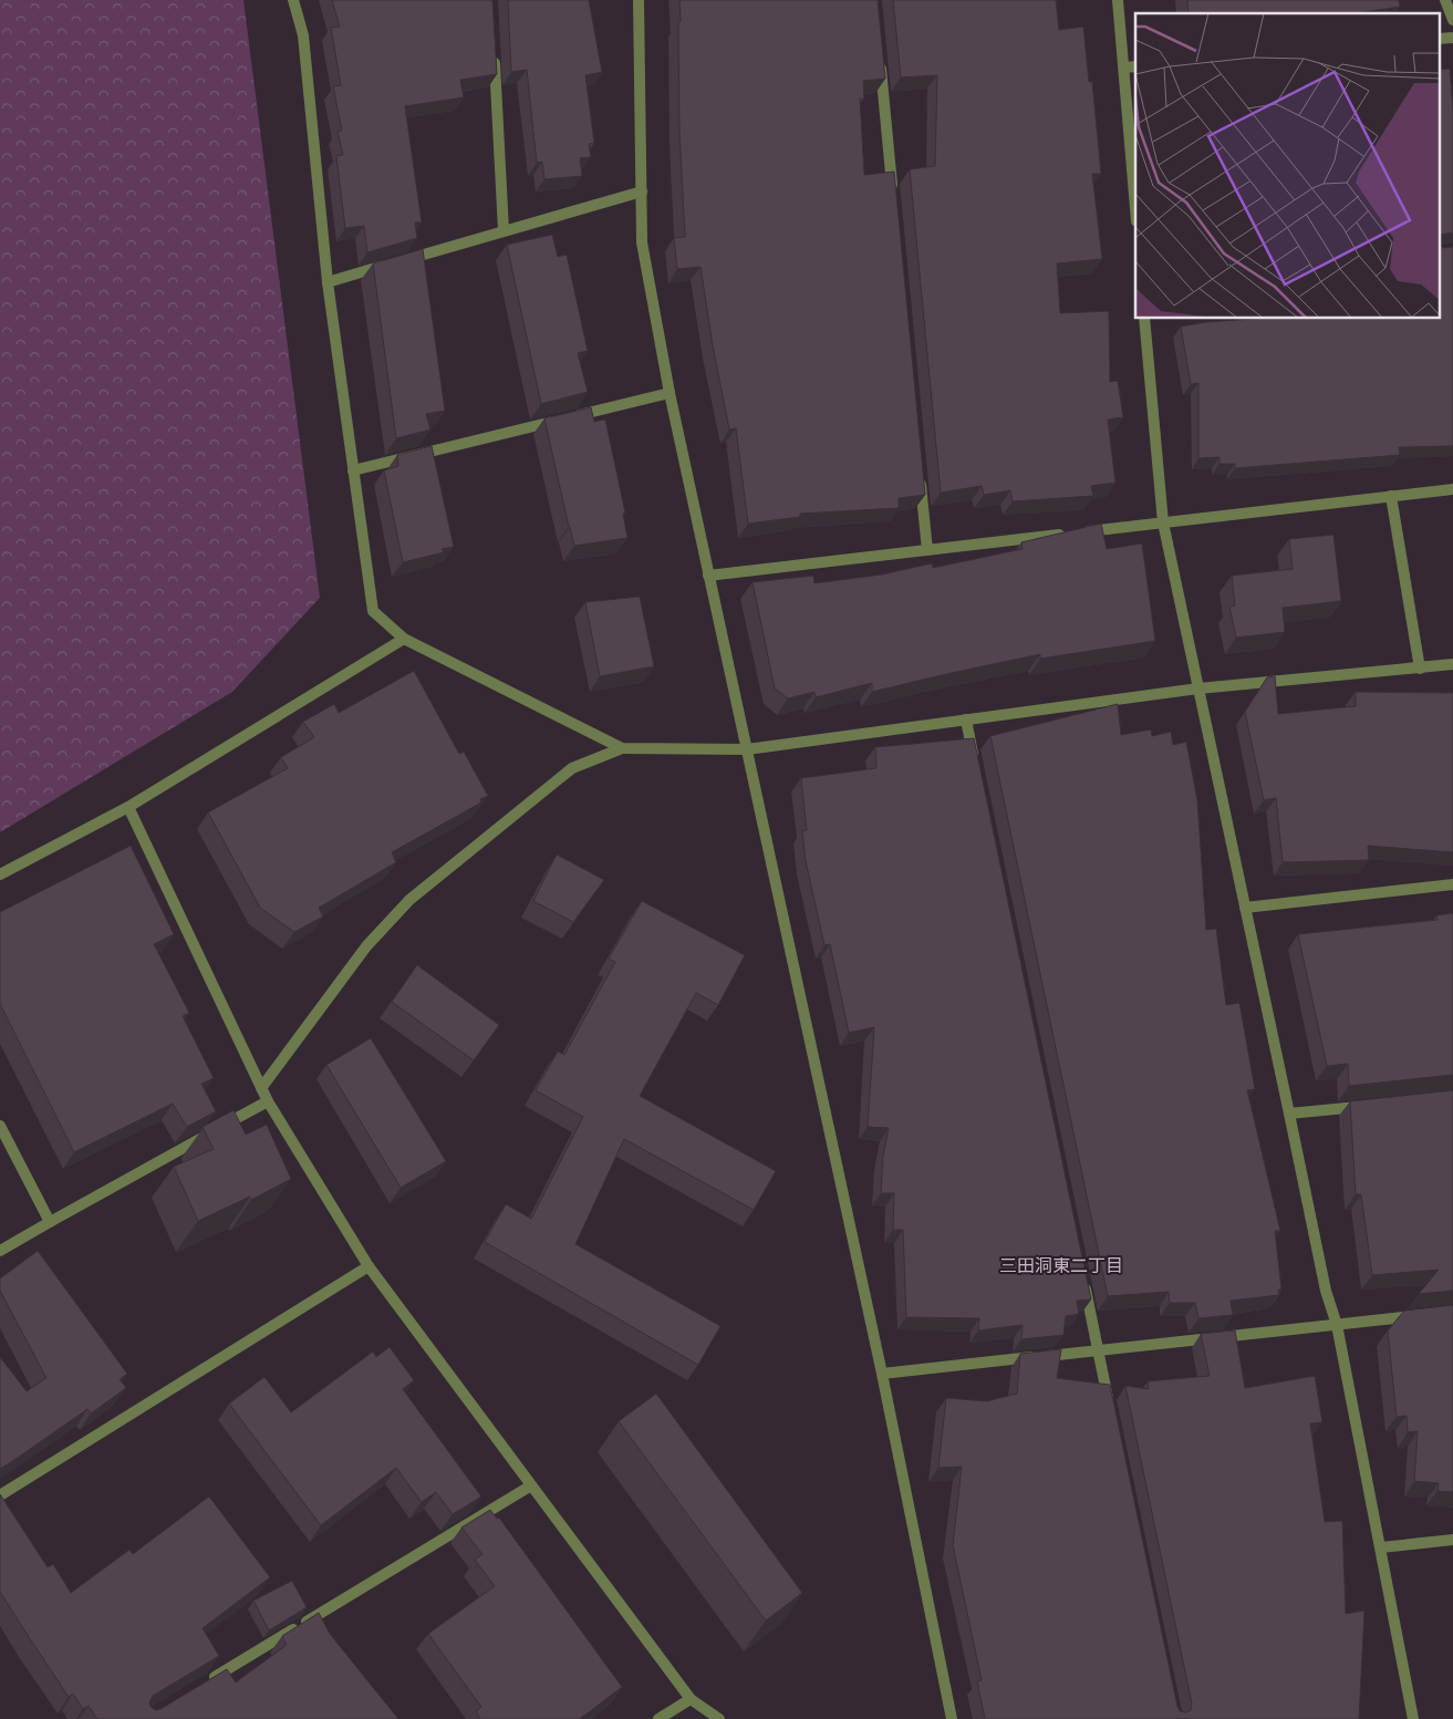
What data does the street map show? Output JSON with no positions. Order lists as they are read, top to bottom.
{
  "districts": ["三田洞東二丁目"]
}
